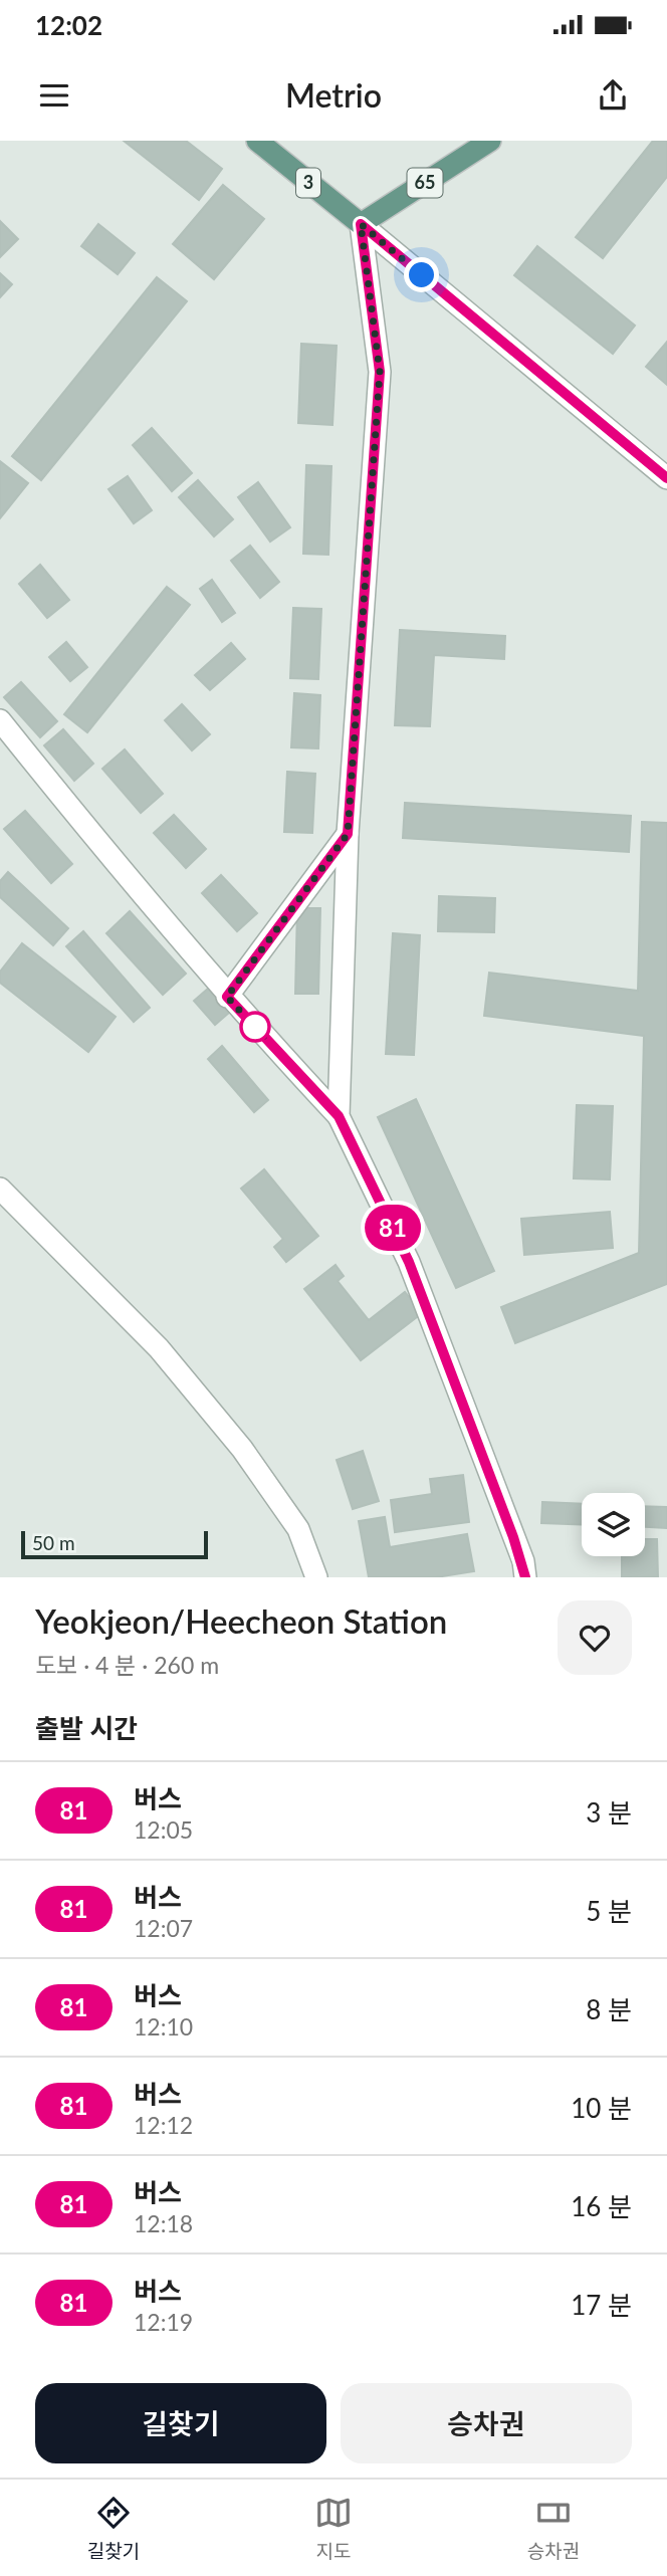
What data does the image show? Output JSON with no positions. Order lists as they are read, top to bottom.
{
  "streets": {
    "main road": ["3", "65"]
  },
  "crossings": [
    ["3", "65"]
  ],
  "lines": ["bus line 81"],
  "scale_bar": "50 m",
  "page": {
    "status": "12:02",
    "header": "Metrio",
    "on_map": "81",
    "scale": "50 m",
    "heading": [
      ["Yeokjeon/Heecheon Station", "도보 · 4 분 · 260 m"],
      "출발 시간"
    ],
    "list": [
      {
        "mark": "81",
        "name": "버스",
        "note": "12:05",
        "value": "3 분"
      },
      {
        "mark": "81",
        "name": "버스",
        "note": "12:07",
        "value": "5 분"
      },
      {
        "mark": "81",
        "name": "버스",
        "note": "12:10",
        "value": "8 분"
      },
      {
        "mark": "81",
        "name": "버스",
        "note": "12:12",
        "value": "10 분"
      },
      {
        "mark": "81",
        "name": "버스",
        "note": "12:18",
        "value": "16 분"
      },
      {
        "mark": "81",
        "name": "버스",
        "note": "12:19",
        "value": "17 분"
      }
    ],
    "buttons": ["길찾기", "승차권"],
    "tabs": ["길찾기", "지도", "승차권"]
  }
}
